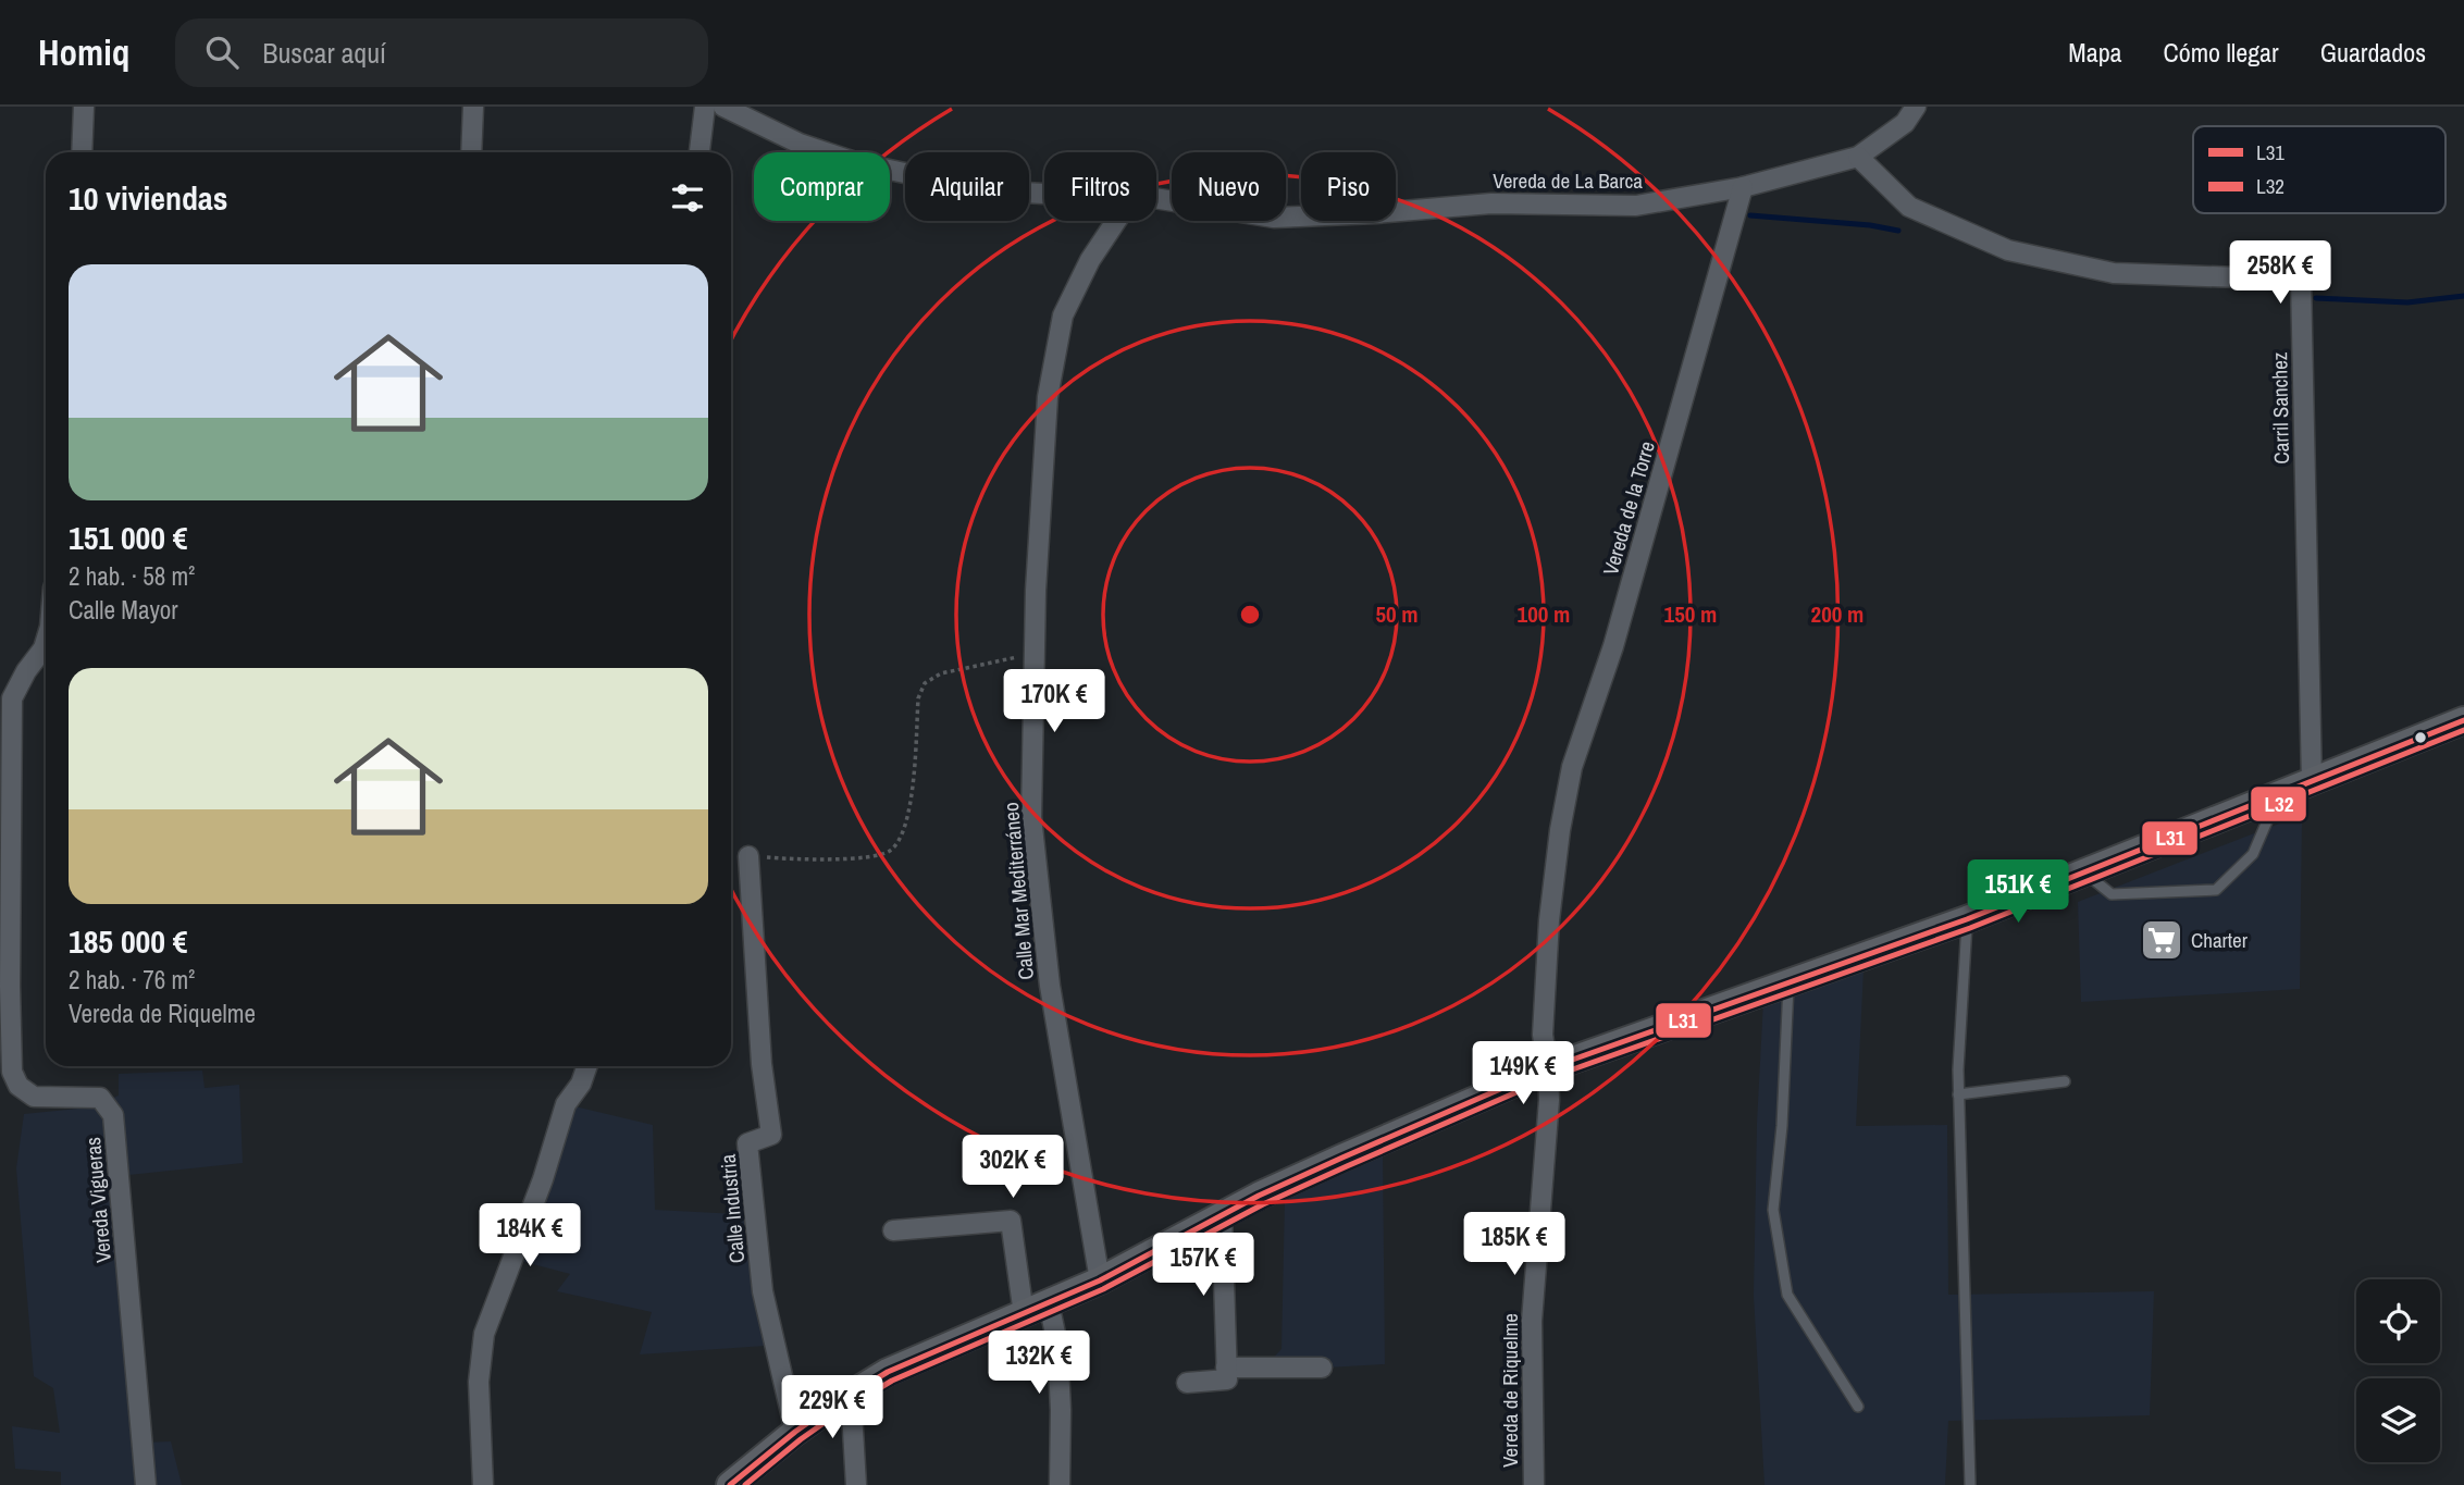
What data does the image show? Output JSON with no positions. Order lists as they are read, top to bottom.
{
  "streets": {
    "street": [
      "Vereda de La Barca",
      "Carril Sanchez",
      "Vereda de la Torre",
      "Calle Mar Mediterráneo",
      "Vereda Vigueras",
      "Calle Industria",
      "Vereda de Riquelme"
    ]
  },
  "crossings": [
    ["Vereda de La Barca", "Carril Sanchez"],
    ["Vereda de La Barca", "Vereda de la Torre"],
    ["Vereda de la Torre", "Vereda de Riquelme"]
  ],
  "places": {
    "supermarket": ["Charter"]
  },
  "lines": ["transit line L31", "transit line L32"],
  "legend": ["L31", "L32"],
  "page": {
    "header": "Homiq",
    "search": "Buscar aquí",
    "nav": ["Mapa", "Cómo llegar", "Guardados"],
    "chip": [
      "Comprar",
      "Alquilar",
      "Filtros",
      "Nuevo",
      "Piso"
    ],
    "heading": "10 viviendas",
    "price": [
      "258K €",
      "170K €",
      "151K €",
      "149K €",
      "302K €",
      "184K €",
      "185K €",
      "157K €",
      "132K €",
      "229K €"
    ],
    "list": [
      {
        "name": "151 000 €",
        "note": "2 hab. · 58 m² · Calle Mayor"
      },
      {
        "name": "185 000 €",
        "note": "2 hab. · 76 m² · Vereda de Riquelme"
      }
    ]
  },
  "rings": [
    "50 m",
    "100 m",
    "150 m",
    "200 m"
  ]
}
